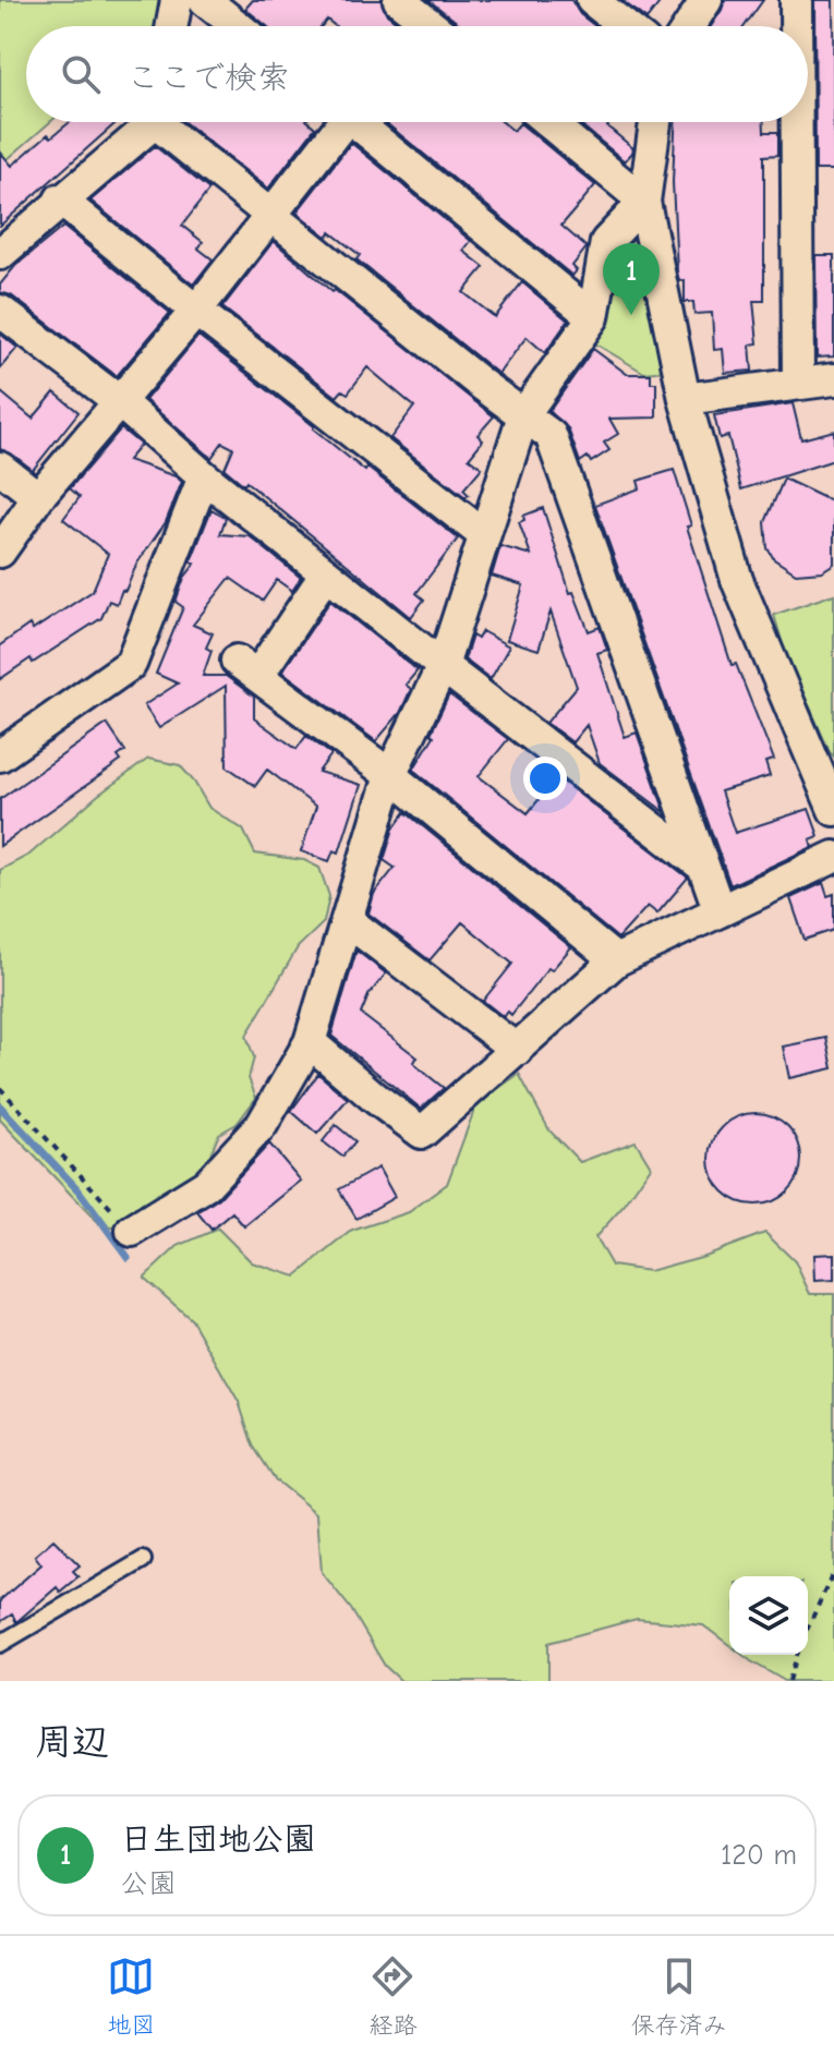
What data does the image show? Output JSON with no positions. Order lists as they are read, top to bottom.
{
  "page": {
    "search": "ここで検索",
    "pins": "1",
    "heading": "周辺",
    "list": [
      {
        "mark": "1",
        "name": "日生団地公園",
        "note": "公園",
        "value": "120 m"
      }
    ],
    "nav": ["地図", "経路", "保存済み"]
  }
}
